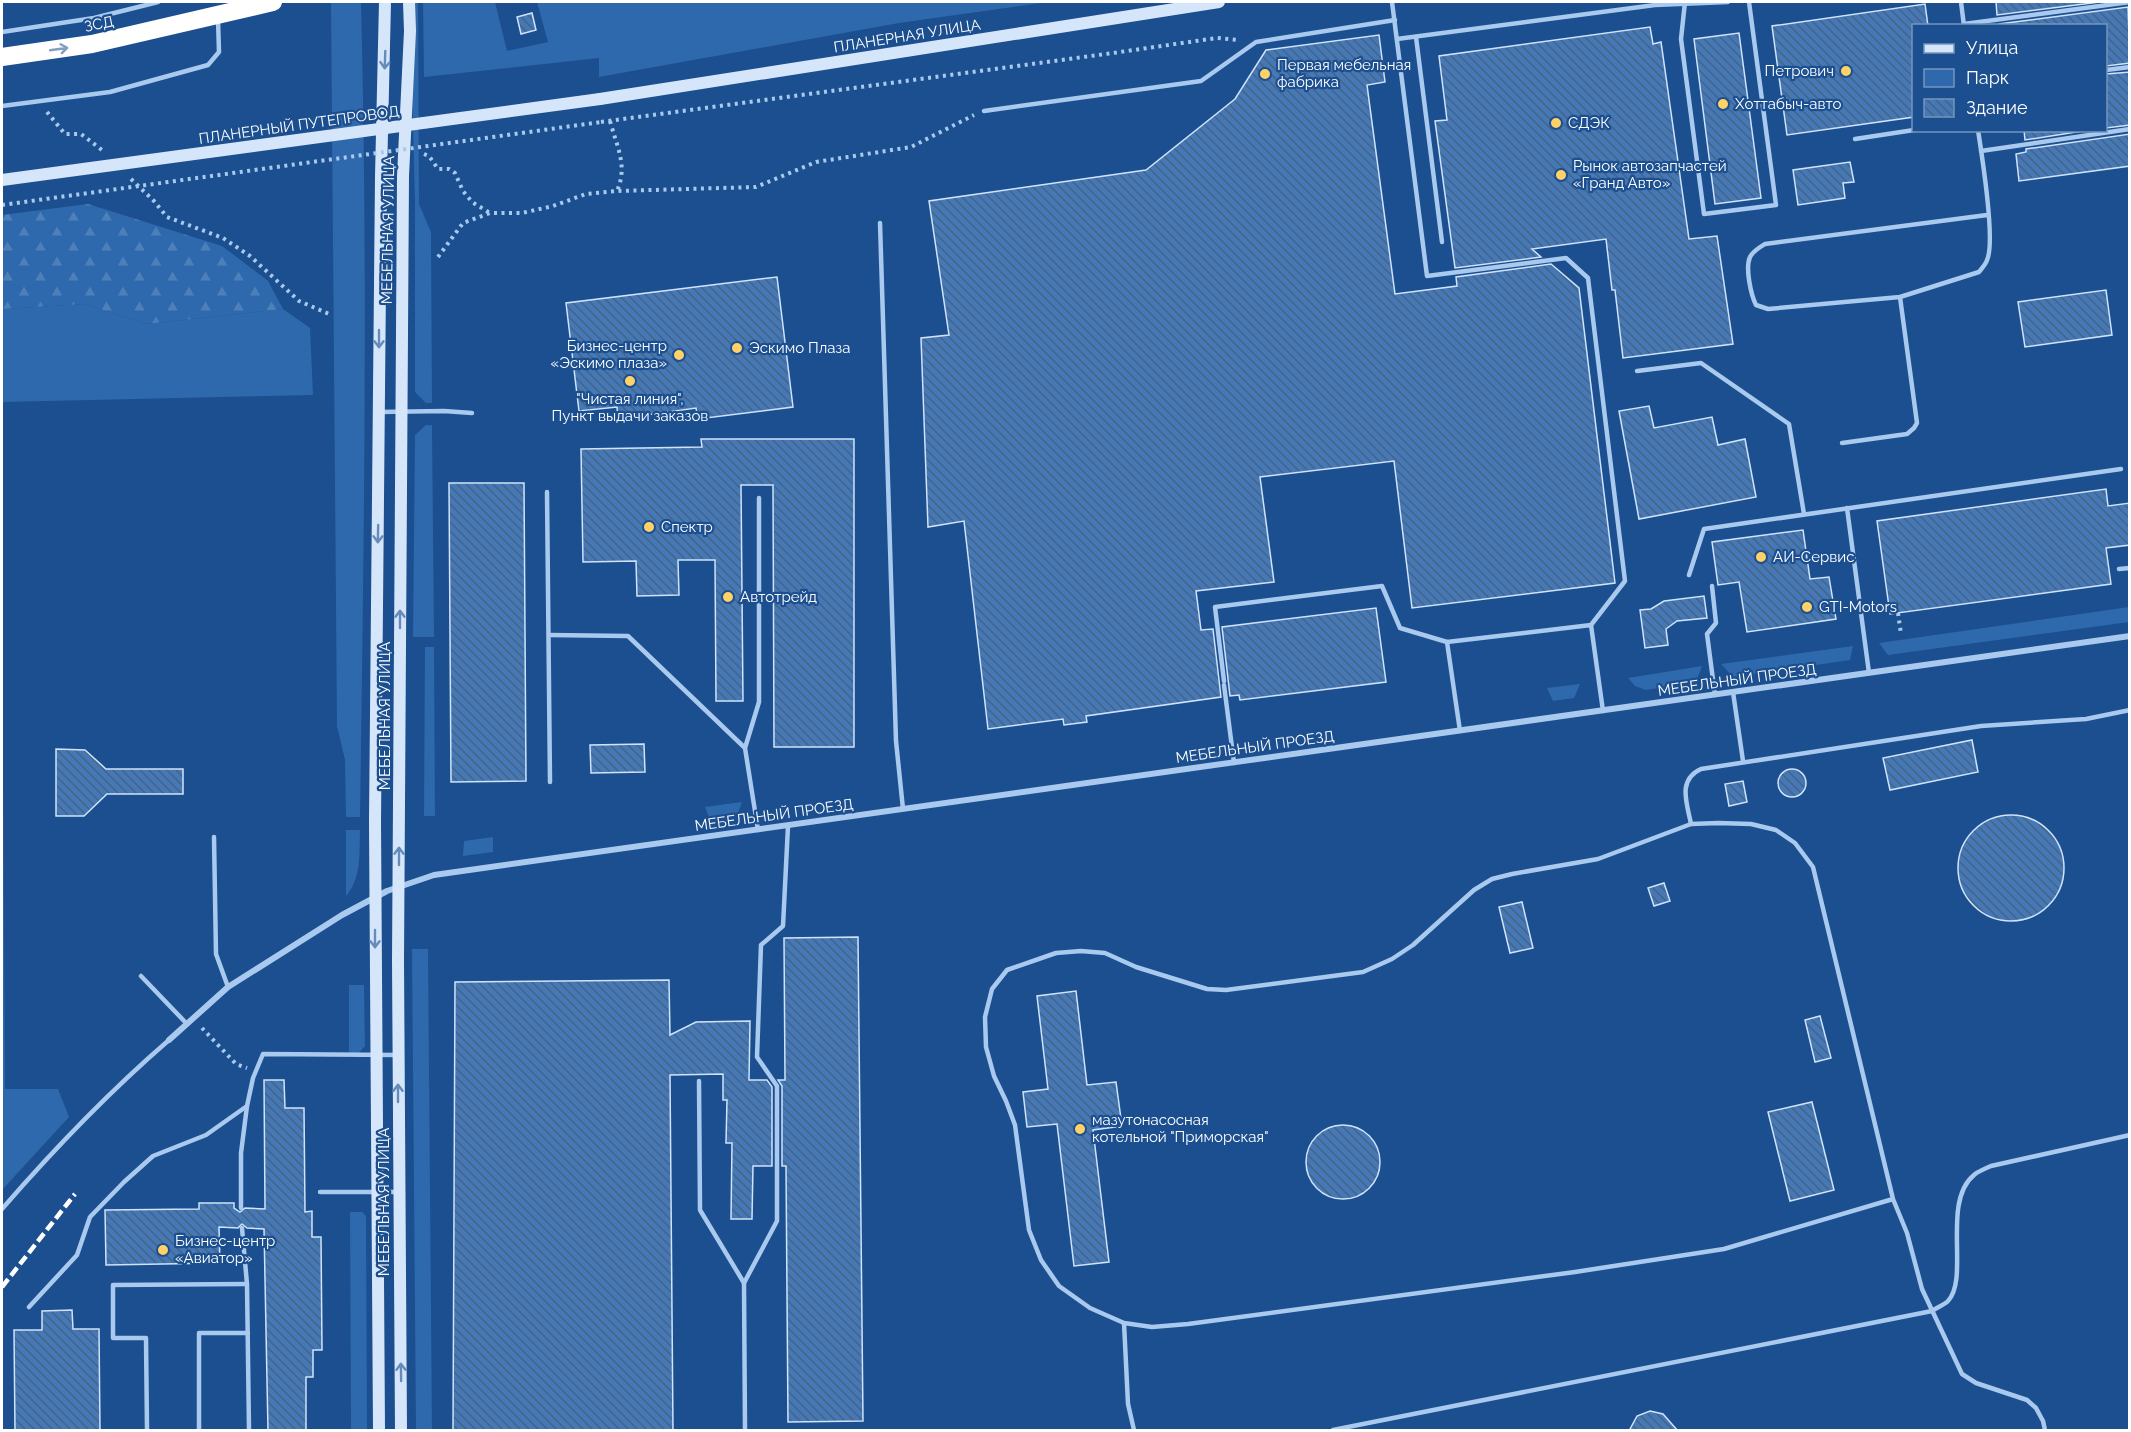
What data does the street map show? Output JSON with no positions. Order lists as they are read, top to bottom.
{
  "streets": {
    "highway": ["ЗСД"],
    "street": [
      "ПЛАНЕРНАЯ УЛИЦА",
      "ПЛАНЕРНЫЙ ПУТЕПРОВОД",
      "МЕБЕЛЬНАЯ УЛИЦА",
      "МЕБЕЛЬНЫЙ ПРОЕЗД"
    ]
  },
  "crossings": [
    ["ПЛАНЕРНАЯ УЛИЦА", "ПЛАНЕРНЫЙ ПУТЕПРОВОД"],
    ["МЕБЕЛЬНАЯ УЛИЦА", "МЕБЕЛЬНЫЙ ПРОЕЗД"]
  ],
  "one_way": ["ЗСД"],
  "places": [
    "Петрович",
    "Первая мебельная фабрика",
    "Хоттабыч-авто",
    "СДЭК",
    "Рынок автозапчастей «Гранд Авто»",
    "Эскимо Плаза",
    "Бизнес-центр «Эскимо плаза»",
    "\"Чистая линия\", Пункт выдачи заказов",
    "Спектр",
    "АИ-Сервис",
    "Автотрейд",
    "GTI-Motors",
    "мазутонасосная котельной \"Приморская\"",
    "Бизнес-центр «Авиатор»"
  ],
  "legend": ["Улица", "Парк", "Здание"]
}
